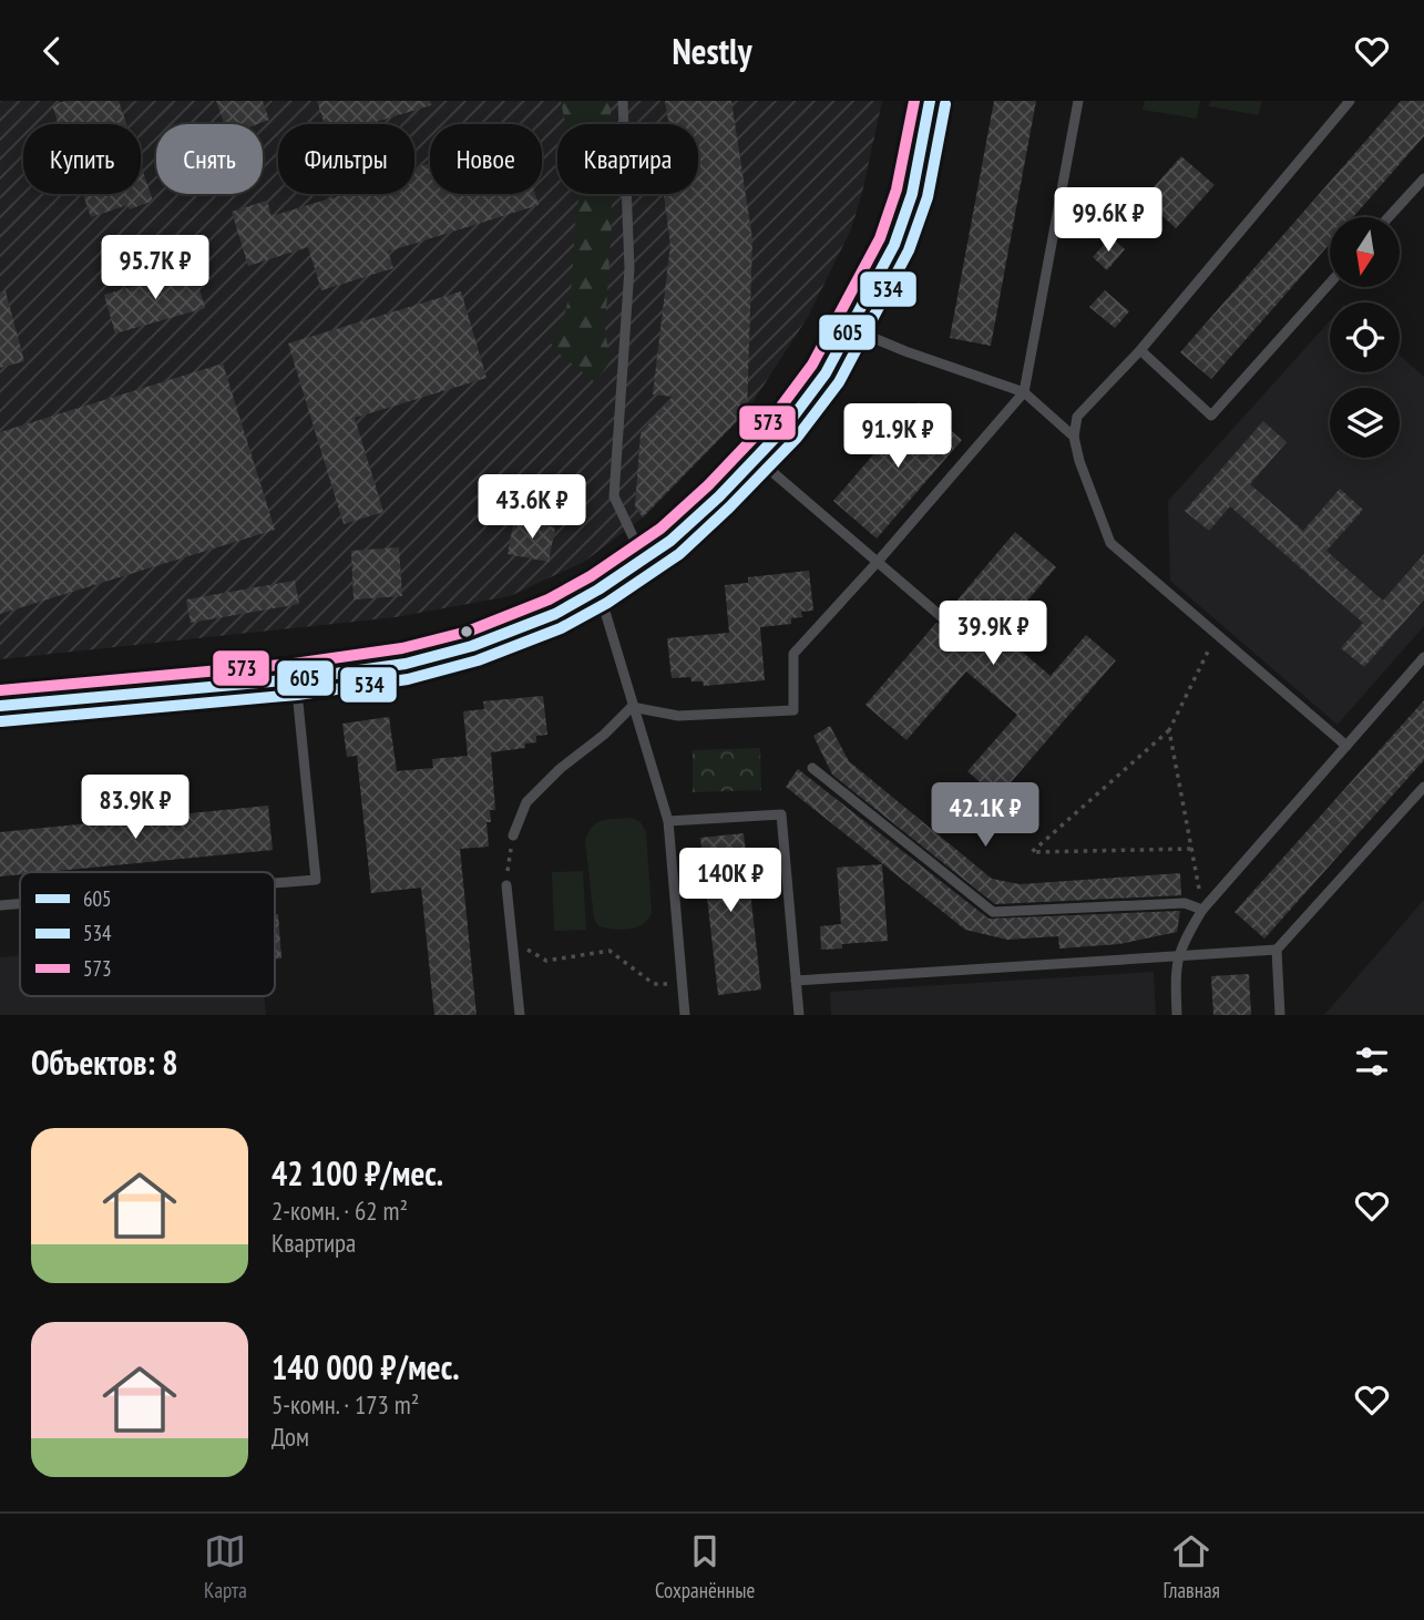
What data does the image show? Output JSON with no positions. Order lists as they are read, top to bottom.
{
  "lines": ["transit line 605", "transit line 573", "transit line 534"],
  "legend": ["605", "534", "573"],
  "north": "bottom",
  "page": {
    "header": "Nestly",
    "chip": [
      "Купить",
      "Снять",
      "Фильтры",
      "Новое",
      "Квартира"
    ],
    "price": [
      "99.6K ₽",
      "95.7K ₽",
      "91.9K ₽",
      "43.6K ₽",
      "39.9K ₽",
      "83.9K ₽",
      "42.1K ₽",
      "140K ₽"
    ],
    "heading": "Объектов: 8",
    "list": [
      {
        "name": "42 100 ₽/мес.",
        "note": "2-комн. · 62 m² · Квартира"
      },
      {
        "name": "140 000 ₽/мес.",
        "note": "5-комн. · 173 m² · Дом"
      }
    ],
    "tabs": ["Карта", "Сохранённые", "Главная"]
  }
}
